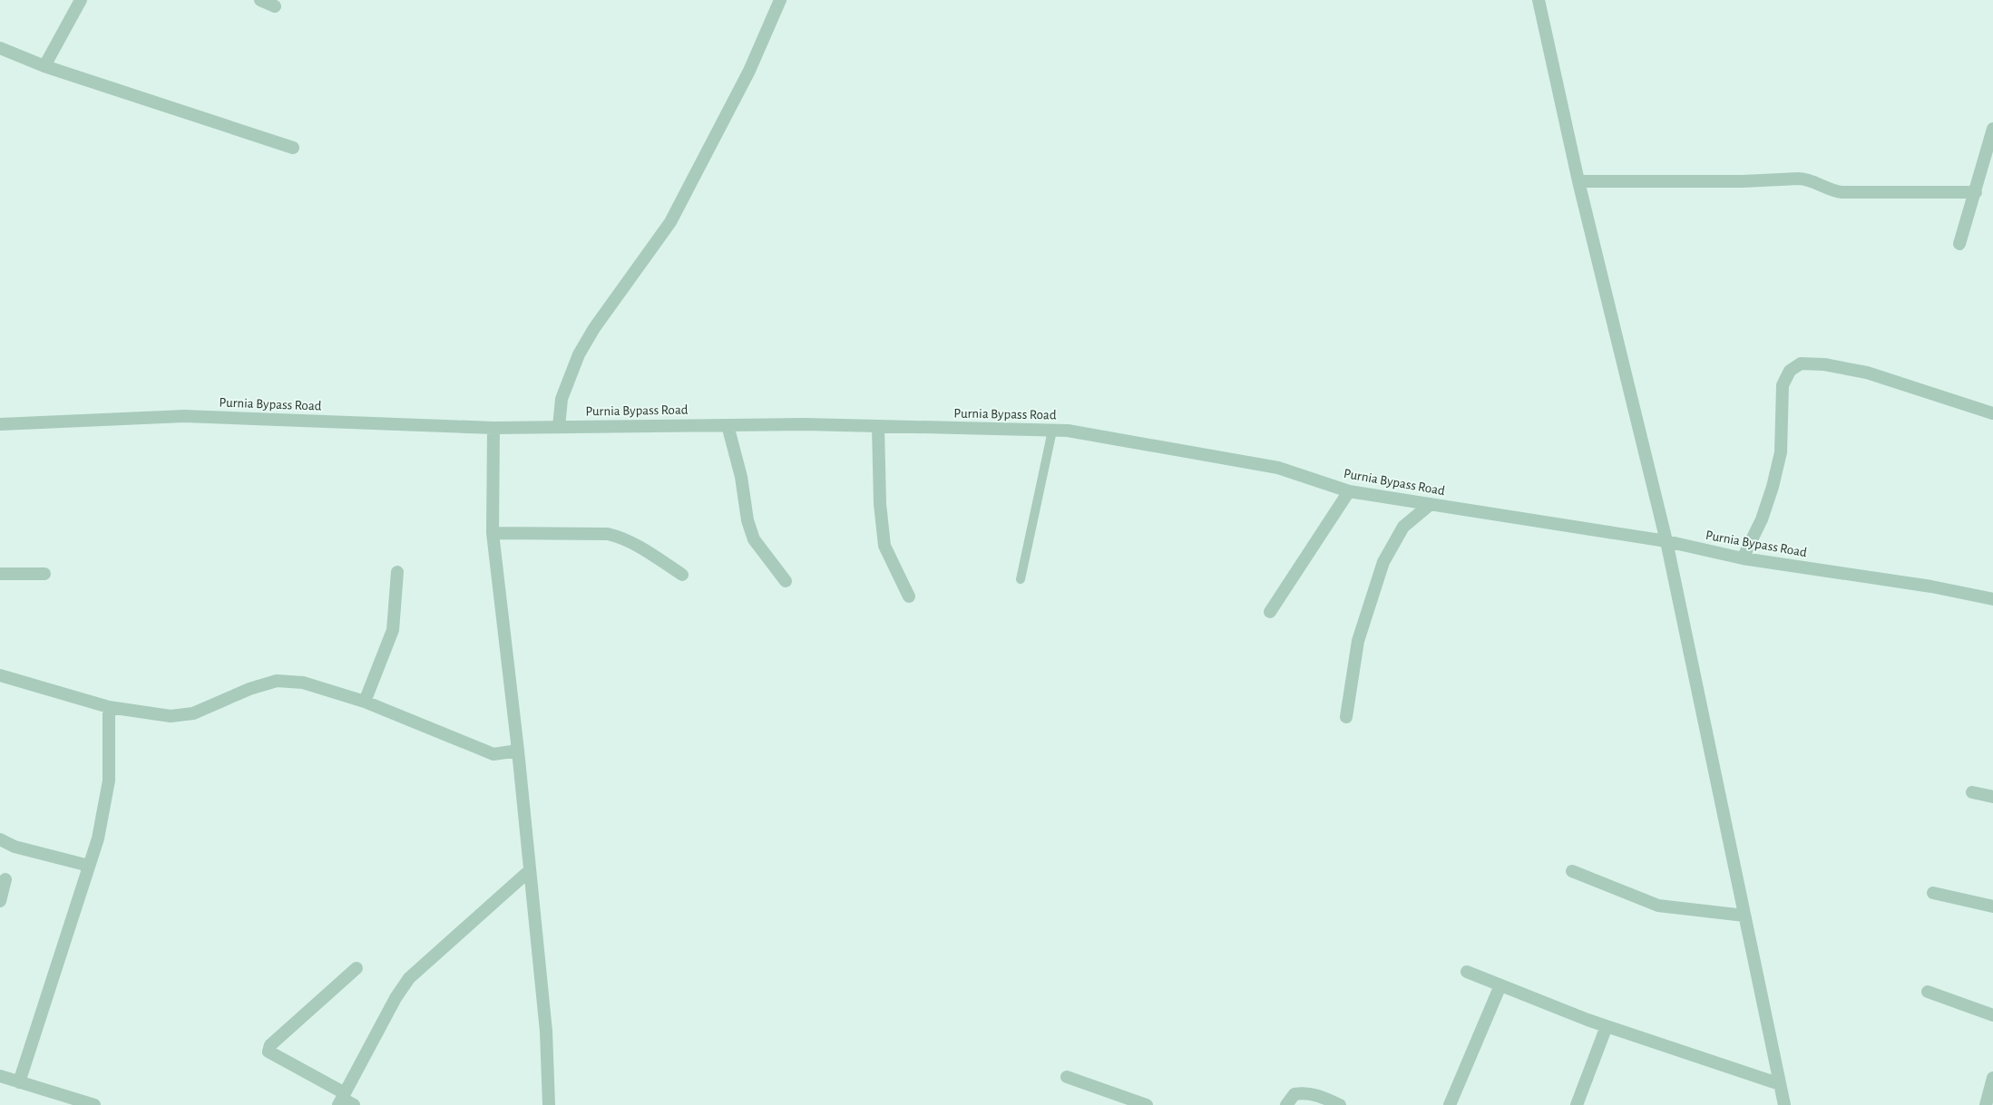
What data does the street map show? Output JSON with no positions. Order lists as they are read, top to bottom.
{
  "streets": {
    "street": ["Purnia Bypass Road"]
  }
}
